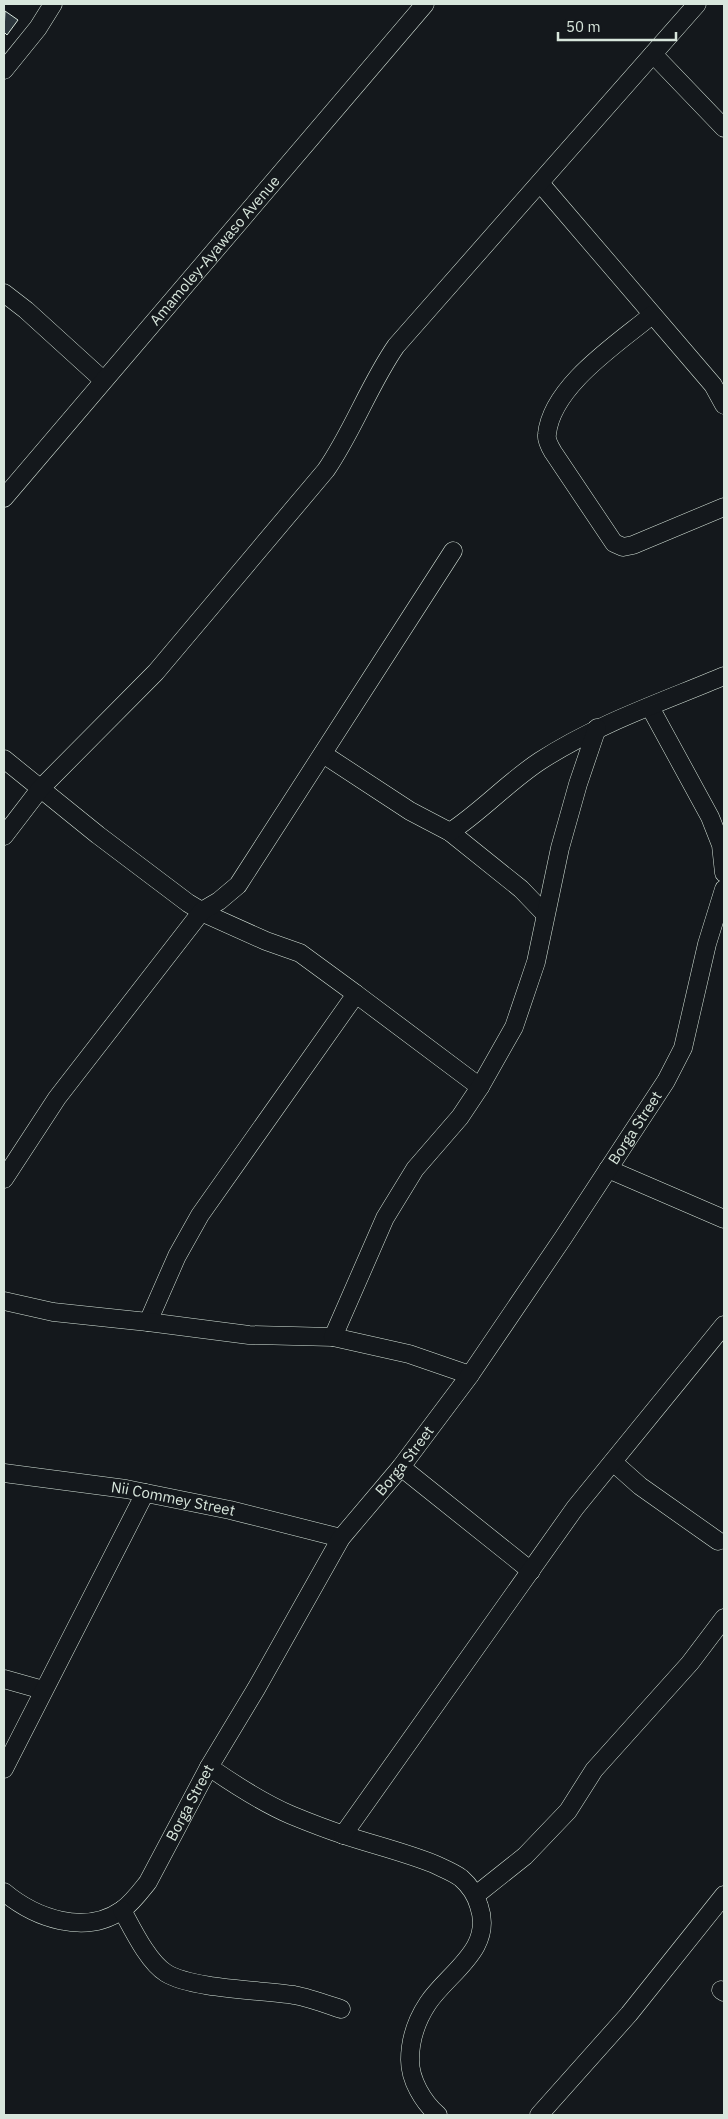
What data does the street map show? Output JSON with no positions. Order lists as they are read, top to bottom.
{
  "streets": {
    "street": ["Amamoley-Ayawaso Avenue", "Borga Street", "Nii Commey Street"]
  },
  "crossings": [
    ["Borga Street", "Nii Commey Street"]
  ],
  "scale_bar": "50 m"
}
